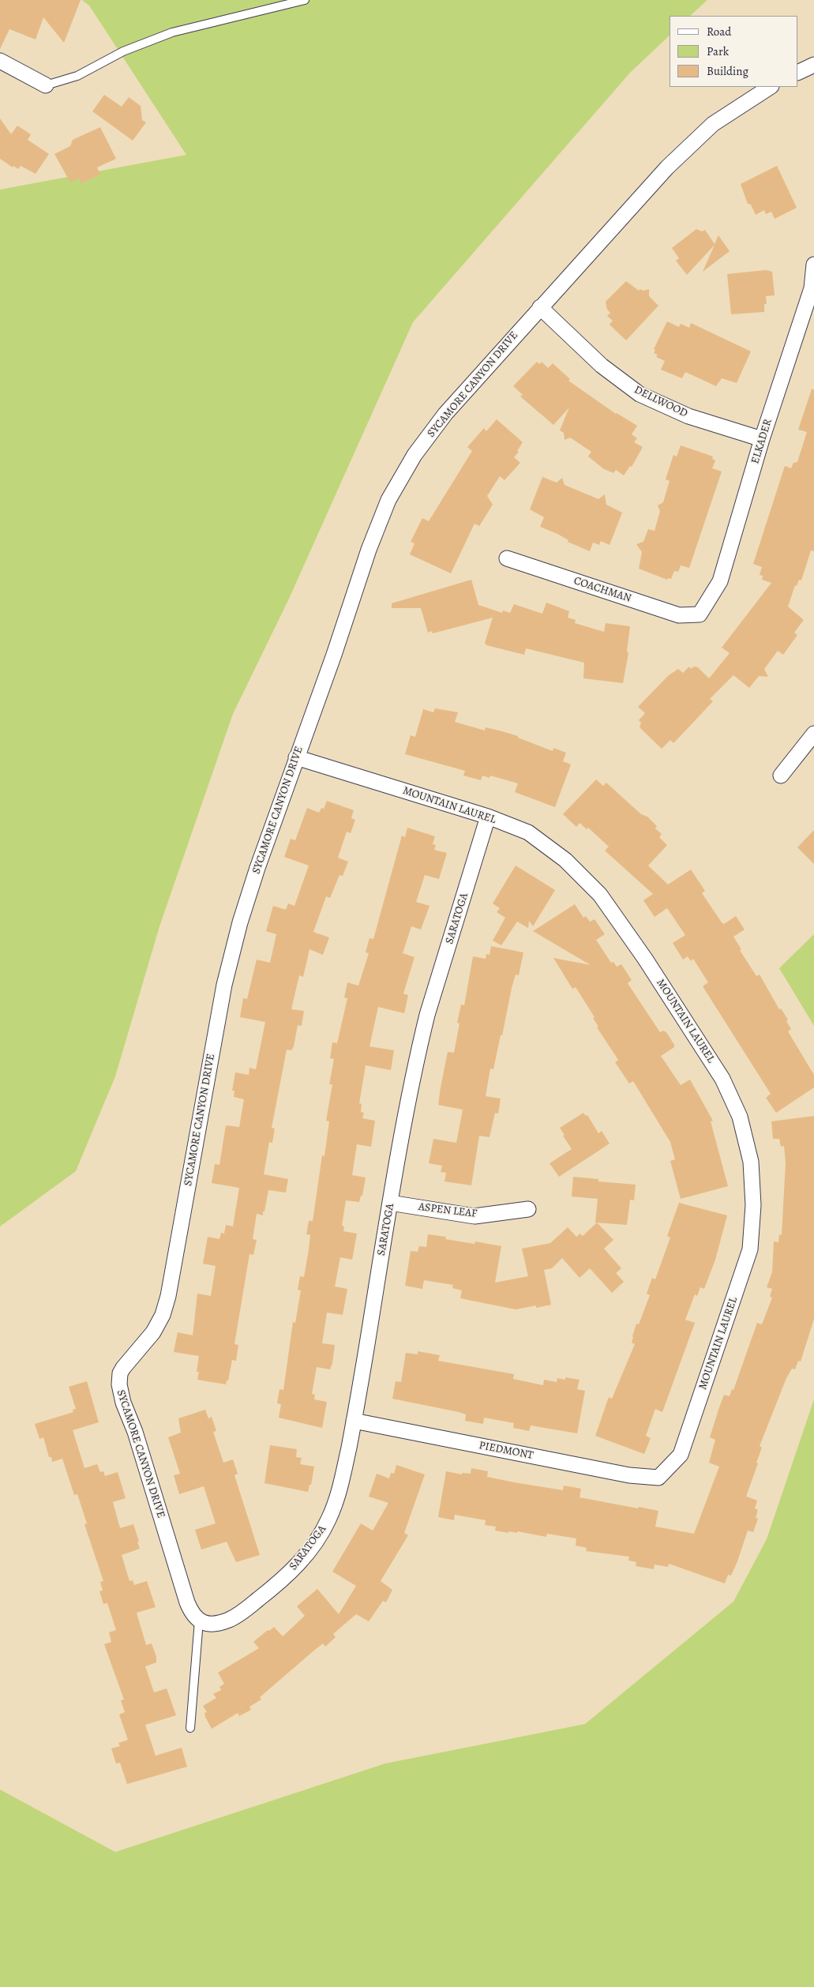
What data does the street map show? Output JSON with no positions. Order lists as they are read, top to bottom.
{
  "streets": {
    "street": [
      "SYCAMORE CANYON DRIVE",
      "DELLWOOD",
      "ELKADER",
      "COACHMAN",
      "MOUNTAIN LAUREL",
      "SARATOGA",
      "ASPEN LEAF",
      "PIEDMONT"
    ]
  },
  "crossings": [
    ["SYCAMORE CANYON DRIVE", "DELLWOOD"],
    ["SYCAMORE CANYON DRIVE", "MOUNTAIN LAUREL"],
    ["SYCAMORE CANYON DRIVE", "SARATOGA"],
    ["DELLWOOD", "ELKADER"],
    ["ELKADER", "COACHMAN"],
    ["MOUNTAIN LAUREL", "SARATOGA"],
    ["MOUNTAIN LAUREL", "PIEDMONT"],
    ["SARATOGA", "ASPEN LEAF"],
    ["SARATOGA", "PIEDMONT"]
  ],
  "legend": ["Road", "Park", "Building"]
}
